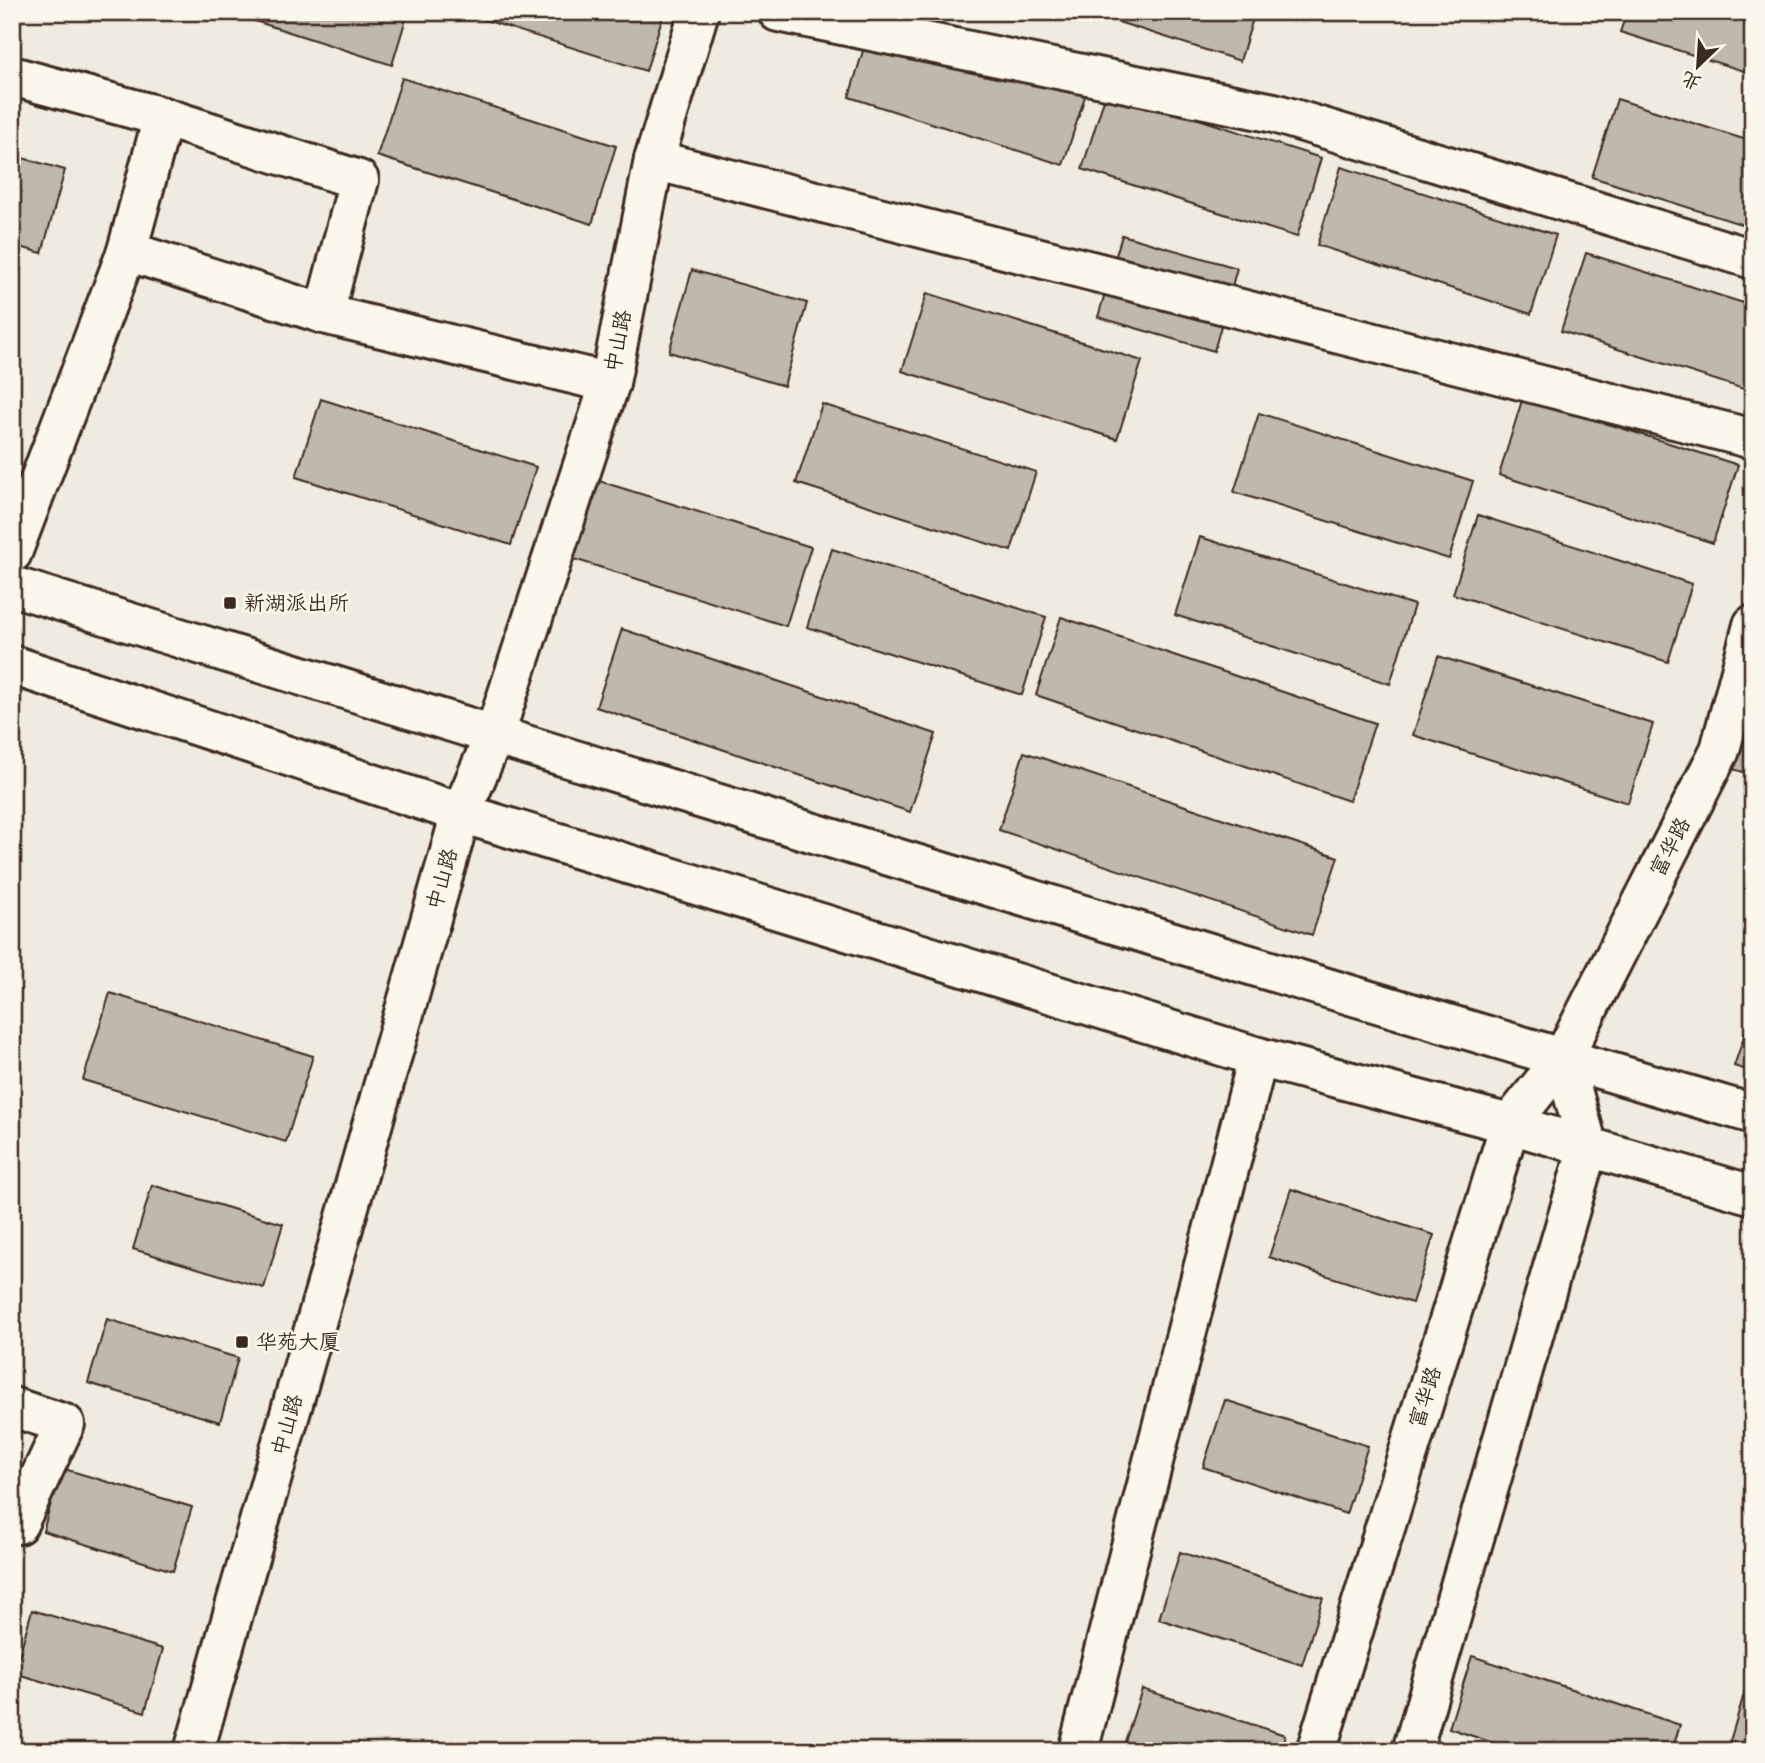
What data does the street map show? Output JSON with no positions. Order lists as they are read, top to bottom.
{
  "streets": {
    "street": ["中山路", "富华路"]
  },
  "places": {
    "transit": ["新湖派出所", "华苑大厦"]
  },
  "north": "bottom left"
}
